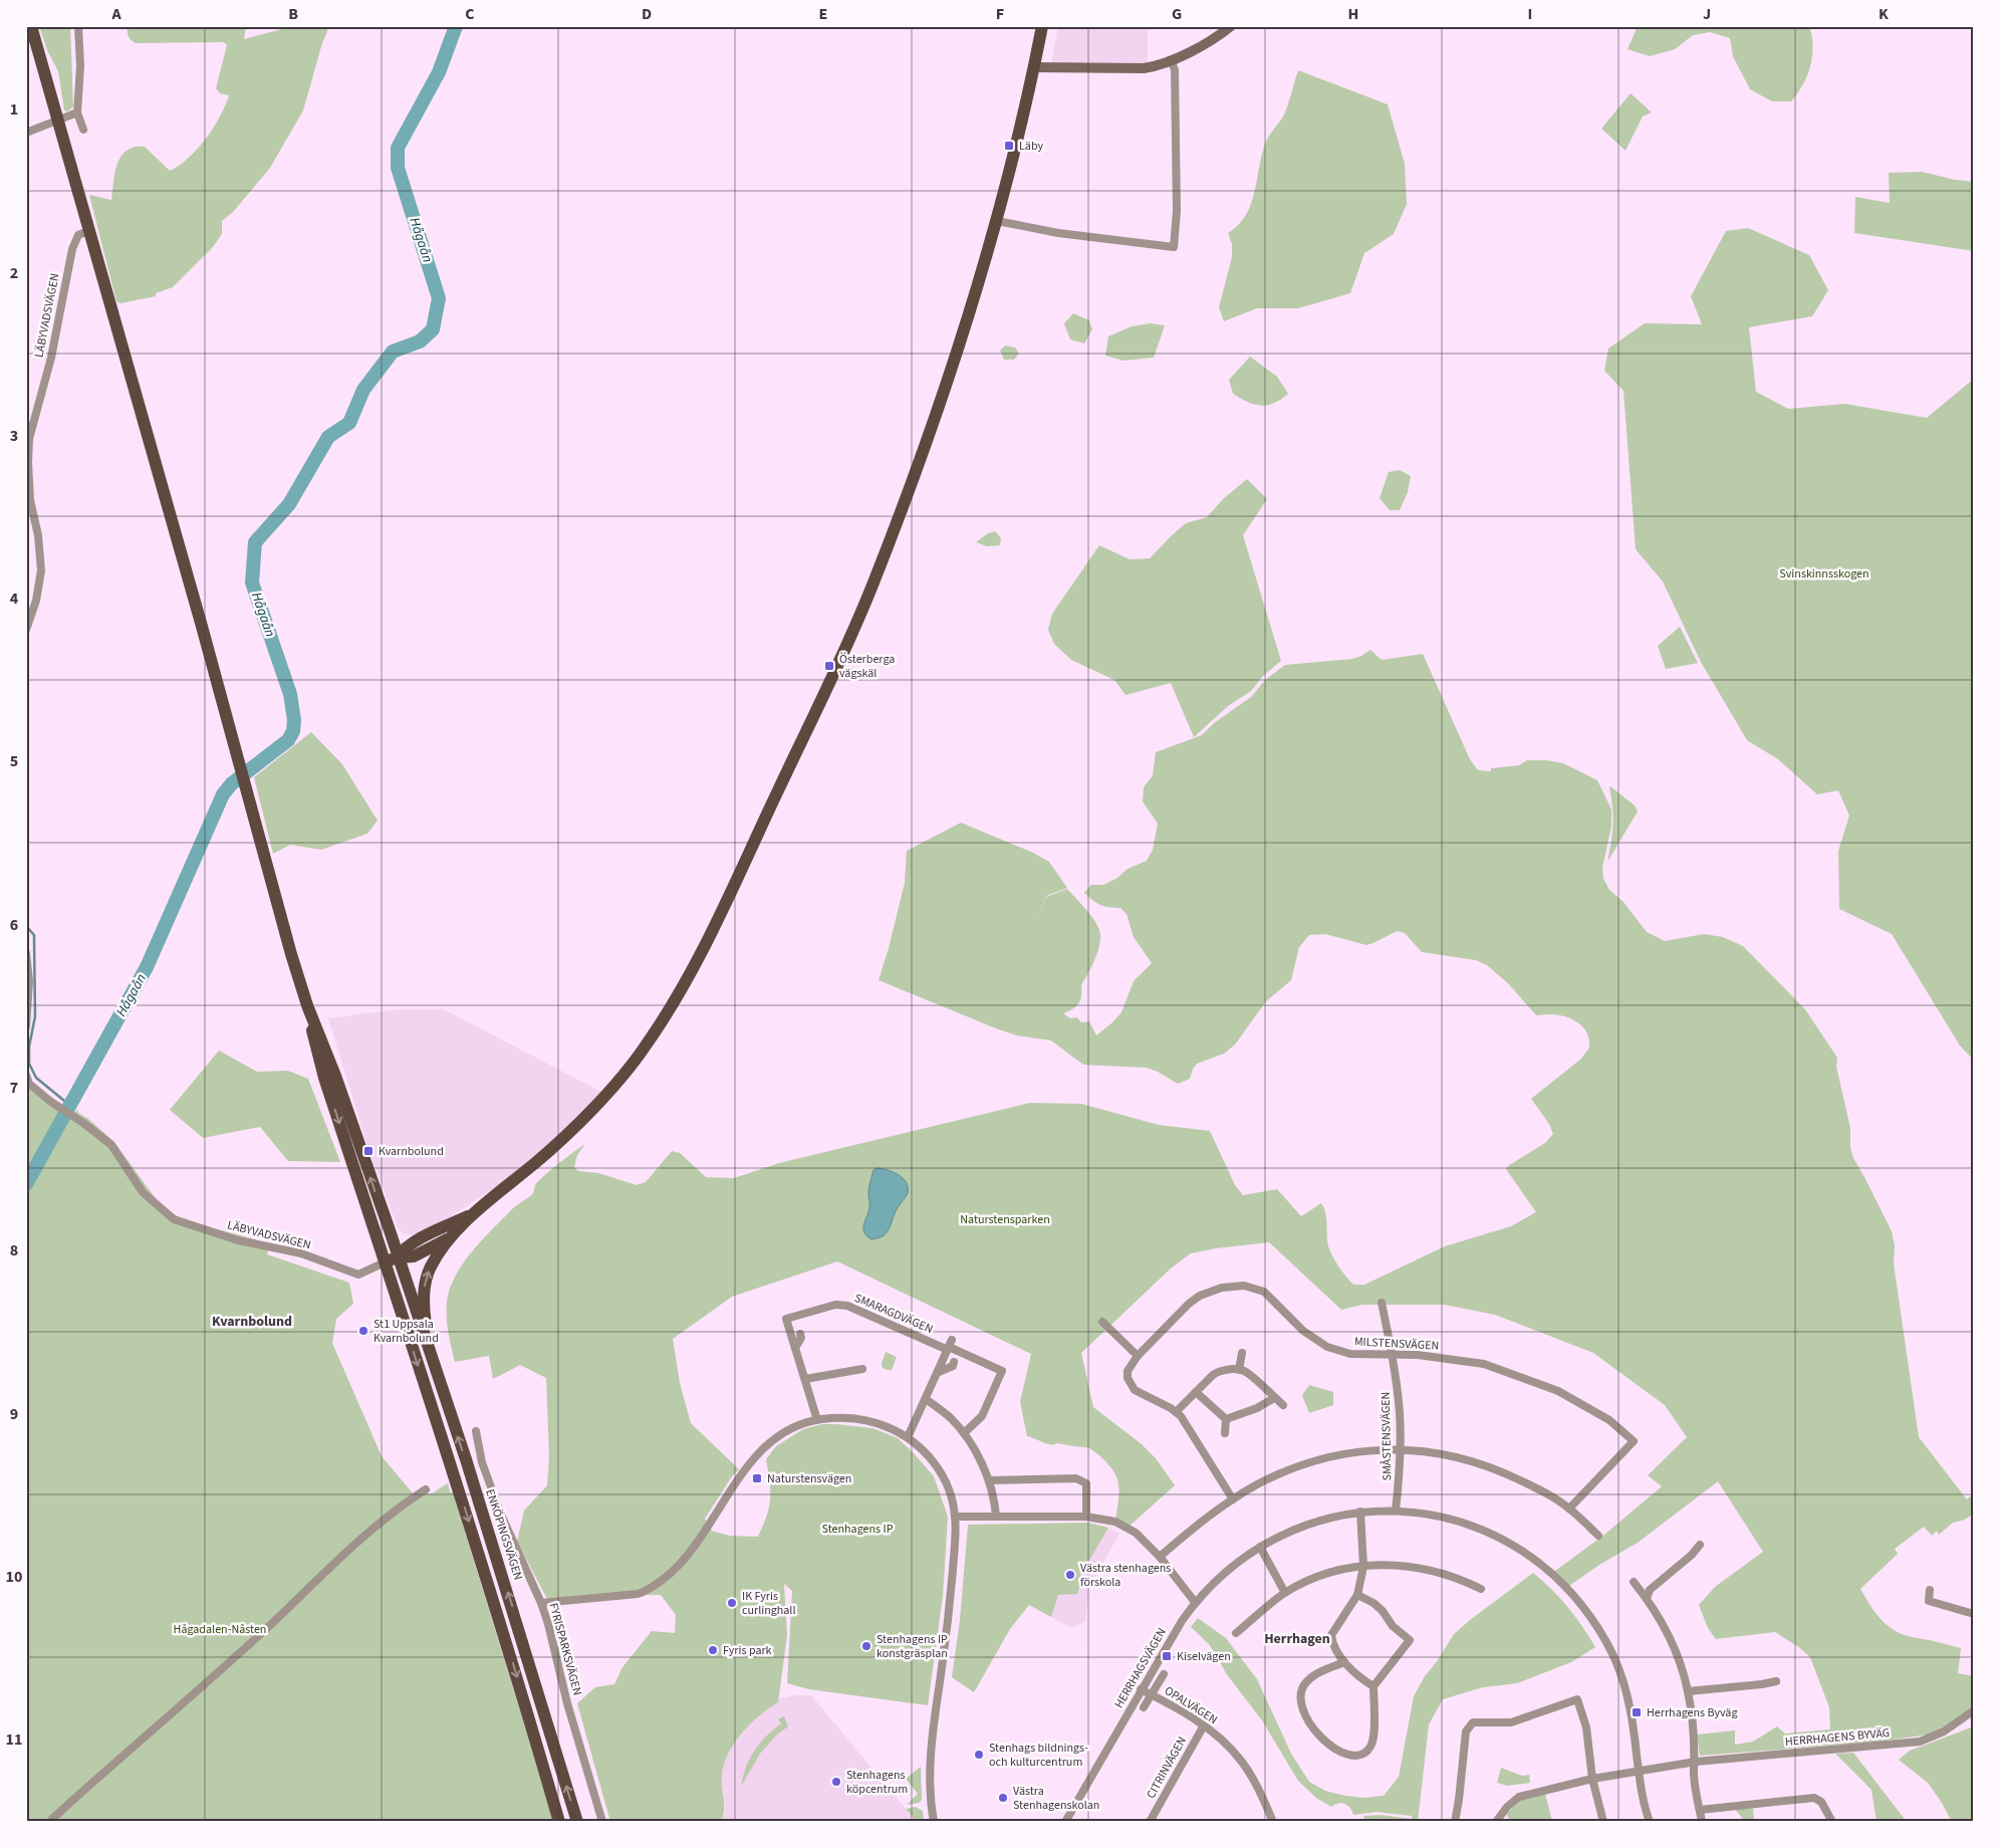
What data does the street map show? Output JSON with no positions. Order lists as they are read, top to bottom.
{
  "streets": {
    "main road": ["ENKÖPINGSVÄGEN"],
    "street": [
      "LÄBYVADSVÄGEN",
      "SMARAGDVÄGEN",
      "MILSTENSVÄGEN",
      "SMÅSTENSVÄGEN",
      "FYRISPARKSVÄGEN",
      "HERRHAGSVÄGEN",
      "OPALVÄGEN",
      "HERRHAGENS BYVÄG",
      "CITRINVÄGEN"
    ]
  },
  "crossings": [
    ["MILSTENSVÄGEN", "SMÅSTENSVÄGEN"],
    ["SMÅSTENSVÄGEN", "HERRHAGSVÄGEN"],
    ["HERRHAGSVÄGEN", "OPALVÄGEN"],
    ["HERRHAGSVÄGEN", "HERRHAGENS BYVÄG"],
    ["OPALVÄGEN", "CITRINVÄGEN"]
  ],
  "districts": ["Kvarnbolund", "Herrhagen"],
  "water": ["Hågaån"],
  "parks": [
    "Svinskinnsskogen",
    "Naturstensparken",
    "Stenhagens IP",
    "Hågadalen-Nåsten"
  ],
  "places": {
    "transit": [
      "Läby",
      "Österberga vägskäl",
      "Kvarnbolund",
      "Naturstensvägen",
      "Kiselvägen",
      "Herrhagens Byväg"
    ],
    "other": [
      "St1 Uppsala Kvarnbolund",
      "Västra stenhagens förskola",
      "IK Fyris curlinghall",
      "Stenhagens IP konstgräsplan",
      "Fyris park",
      "Stenhags bildnings- och kulturcentrum",
      "Stenhagens köpcentrum",
      "Västra Stenhagenskolan"
    ]
  },
  "grid": {
    "columns": [
      "A",
      "B",
      "C",
      "D",
      "E",
      "F",
      "G",
      "H",
      "I",
      "J",
      "K"
    ],
    "rows": [
      "1",
      "2",
      "3",
      "4",
      "5",
      "6",
      "7",
      "8",
      "9",
      "10",
      "11"
    ]
  }
}
